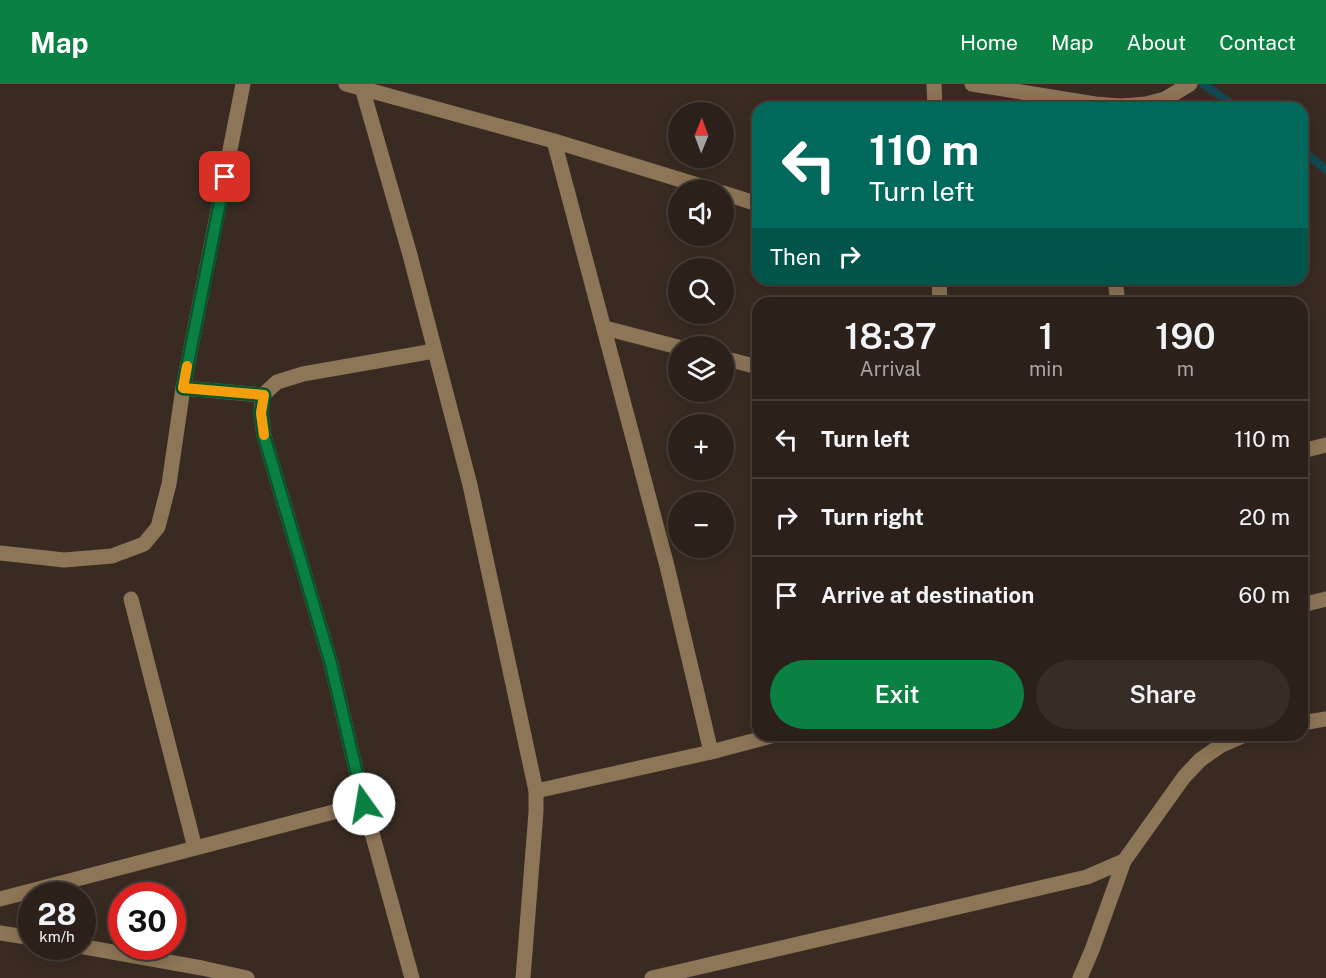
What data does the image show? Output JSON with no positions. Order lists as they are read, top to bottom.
{
  "north": "top",
  "page": {
    "header": "Map",
    "nav": [
      "Home",
      "Map",
      "About",
      "Contact"
    ],
    "map_buttons": ["+", "−"],
    "turn": ["110 m", "Turn left"],
    "then": "Then",
    "eta": [
      "18:37",
      "Arrival",
      "1",
      "min",
      "190",
      "m"
    ],
    "list": [
      {
        "name": "Turn left",
        "value": "110 m"
      },
      {
        "name": "Turn right",
        "value": "20 m"
      },
      {
        "name": "Arrive at destination",
        "value": "60 m"
      }
    ],
    "buttons": ["Exit", "Share"],
    "speed": "28 km/h",
    "limit": "30"
  }
}
